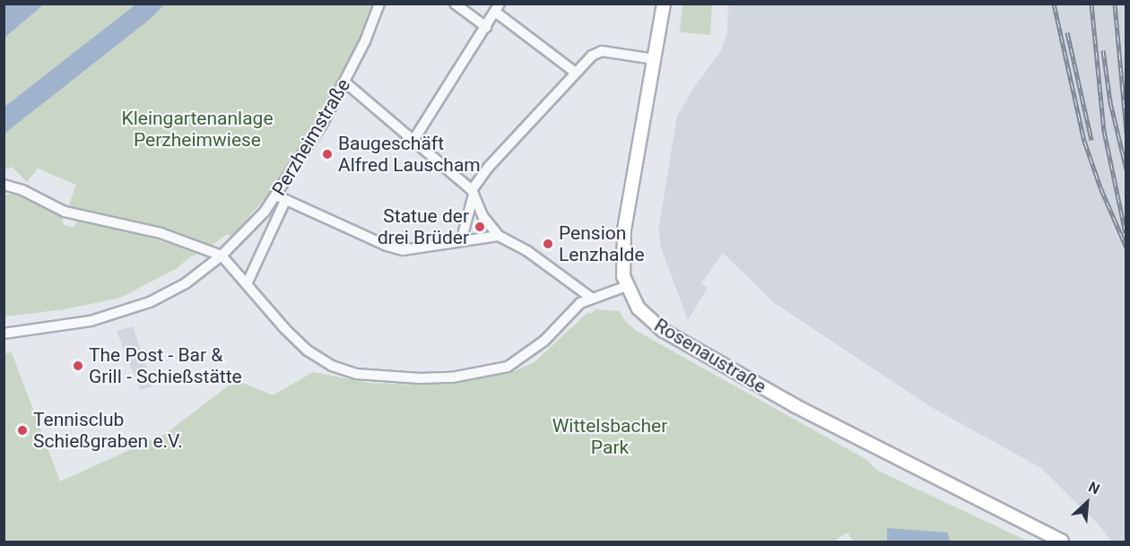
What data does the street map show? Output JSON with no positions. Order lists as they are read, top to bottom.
{
  "streets": {
    "main road": ["Rosenaustraße"],
    "street": ["Perzheimstraße"]
  },
  "parks": ["Kleingartenanlage Perzheimwiese", "Wittelsbacher Park"],
  "places": [
    "Baugeschäft Alfred Lauscham",
    "Statue der drei Brüder",
    "Pension Lenzhalde",
    "The Post - Bar & Grill - Schießstätte",
    "Tennisclub Schießgraben e.V."
  ],
  "north": "top right"
}
